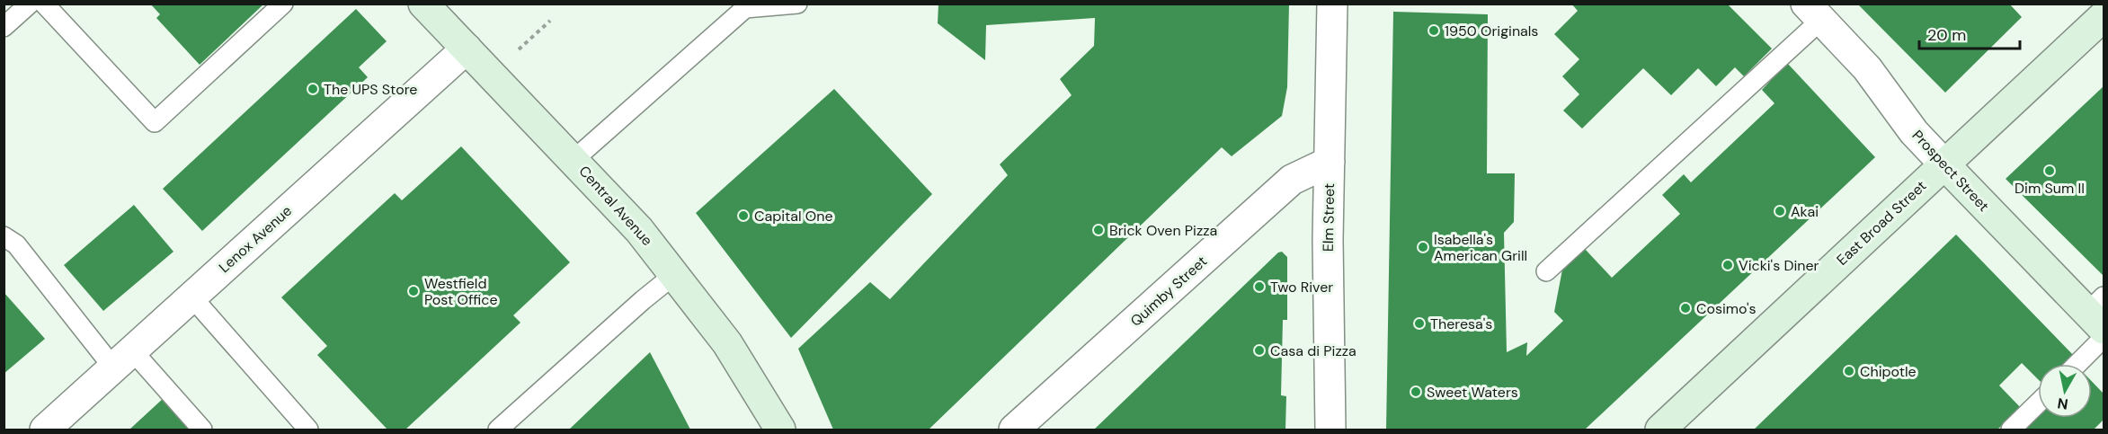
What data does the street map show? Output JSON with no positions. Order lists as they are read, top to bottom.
{
  "streets": {
    "street": [
      "Prospect Street",
      "Central Avenue",
      "Elm Street",
      "East Broad Street",
      "Lenox Avenue",
      "Quimby Street"
    ]
  },
  "crossings": [
    ["Prospect Street", "East Broad Street"],
    ["Central Avenue", "Lenox Avenue"],
    ["Elm Street", "Quimby Street"]
  ],
  "places": [
    "1950 Originals",
    "The UPS Store",
    "Dim Sum II",
    "Akai",
    "Capital One",
    "Brick Oven Pizza",
    "Isabella's American Grill",
    "Vicki's Diner",
    "Two River",
    "Westfield Post Office",
    "Cosimo's",
    "Theresa's",
    "Casa di Pizza",
    "Chipotle",
    "Sweet Waters"
  ],
  "scale_bar": "20 m",
  "north": "bottom"
}
